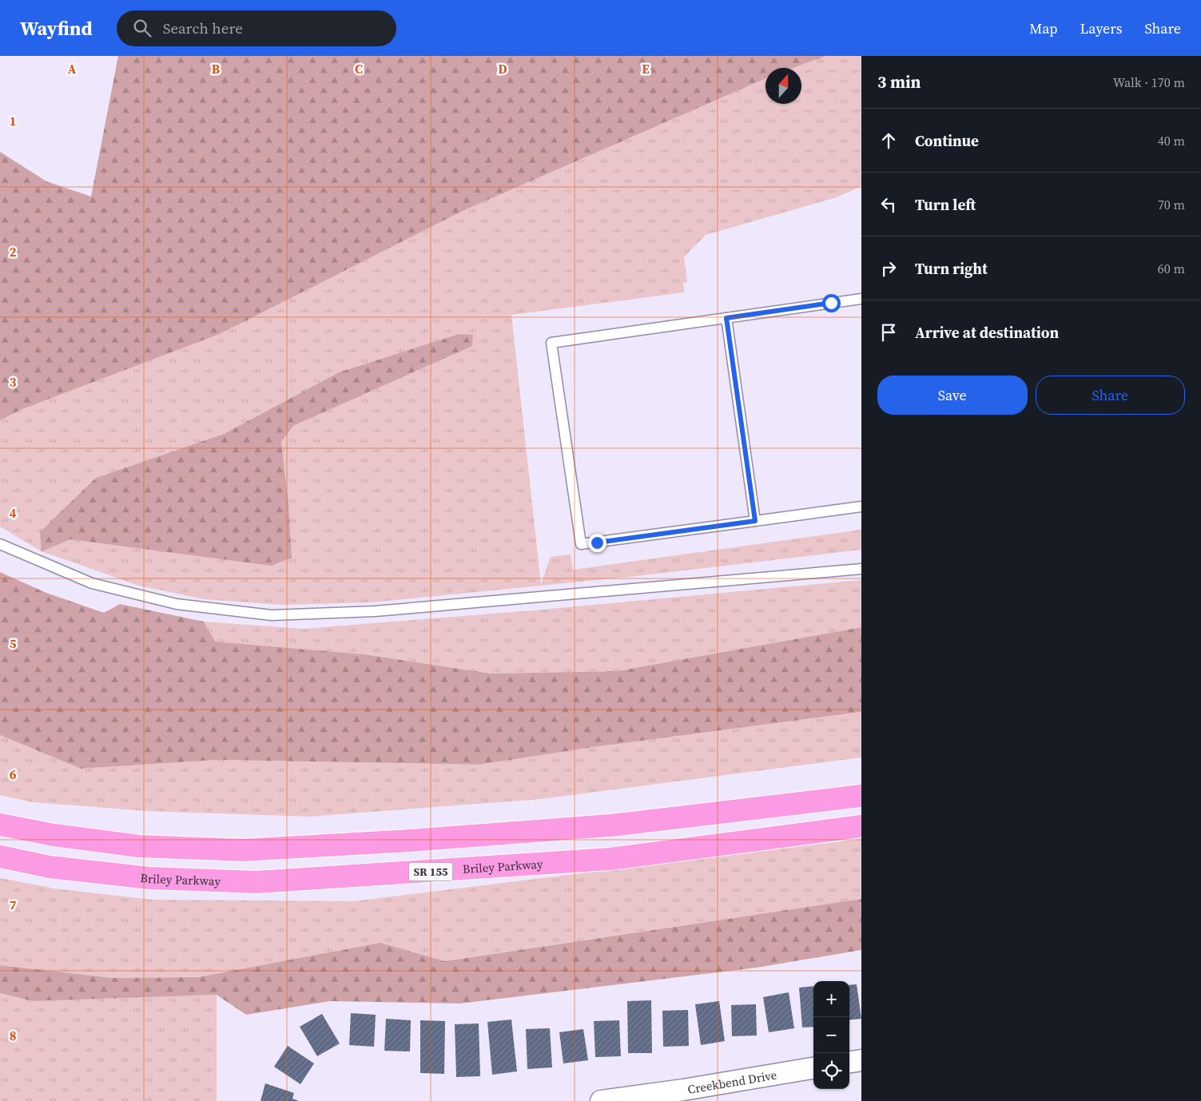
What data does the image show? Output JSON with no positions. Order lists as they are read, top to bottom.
{
  "streets": {
    "highway": ["Briley Parkway", "SR 155"],
    "street": ["Creekbend Drive"]
  },
  "north": "top",
  "page": {
    "header": "Wayfind",
    "search": "Search here",
    "nav": ["Map", "Layers", "Share"],
    "heading": ["3 min", "Walk · 170 m"],
    "list": [
      ["Continue", "40 m"],
      ["Turn left", "70 m"],
      ["Turn right", "60 m"],
      "Arrive at destination"
    ],
    "buttons": ["Save", "Share"],
    "map_buttons": ["+", "−"]
  },
  "grid": {
    "columns": [
      "A",
      "B",
      "C",
      "D",
      "E"
    ],
    "rows": [
      "1",
      "2",
      "3",
      "4",
      "5",
      "6",
      "7",
      "8"
    ]
  }
}
